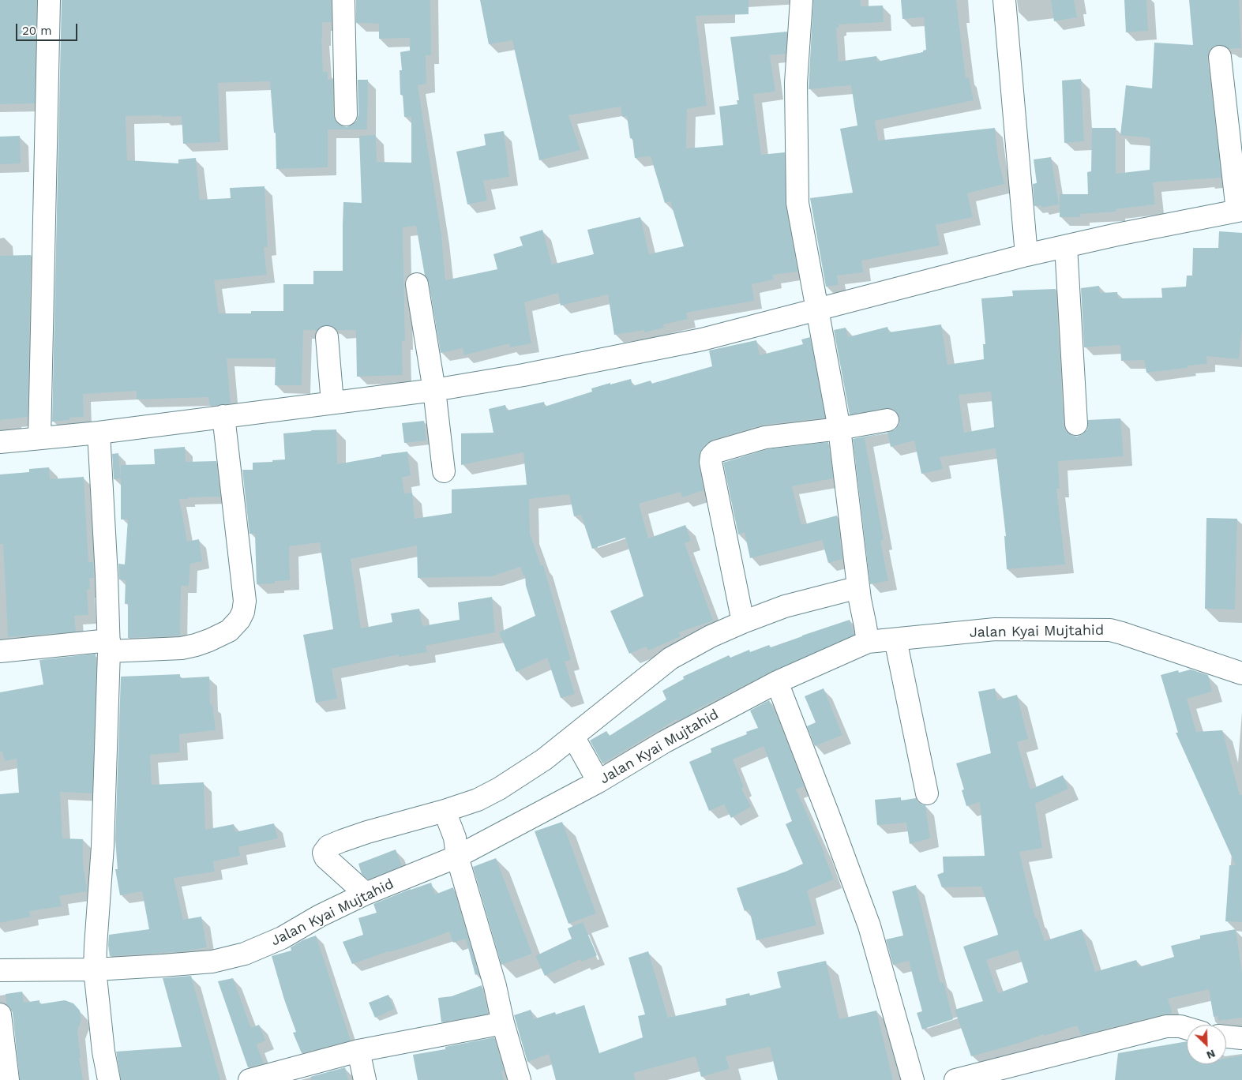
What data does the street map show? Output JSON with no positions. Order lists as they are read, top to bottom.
{
  "streets": {
    "street": ["Jalan Kyai Mujtahid"]
  },
  "scale_bar": "20 m",
  "north": "bottom right"
}
